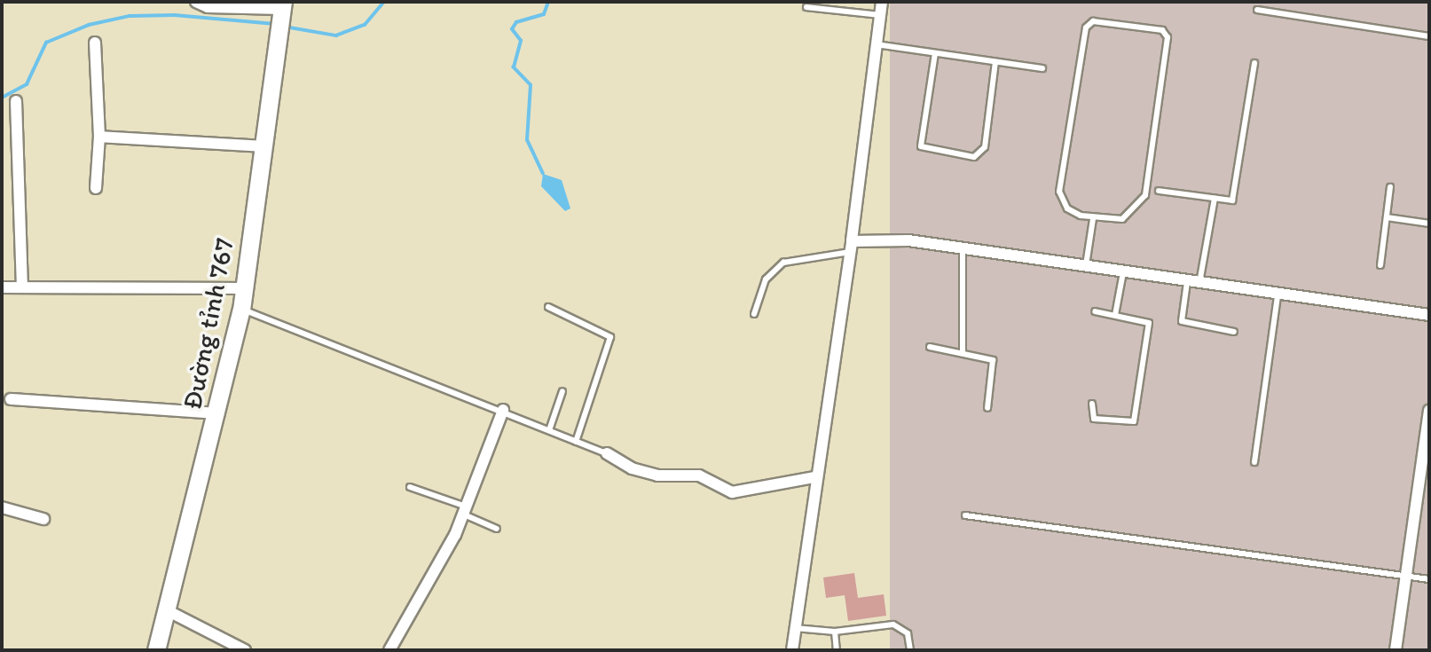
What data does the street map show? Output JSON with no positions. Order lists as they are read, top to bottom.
{
  "streets": {
    "main road": ["Đường tỉnh 767"]
  }
}
